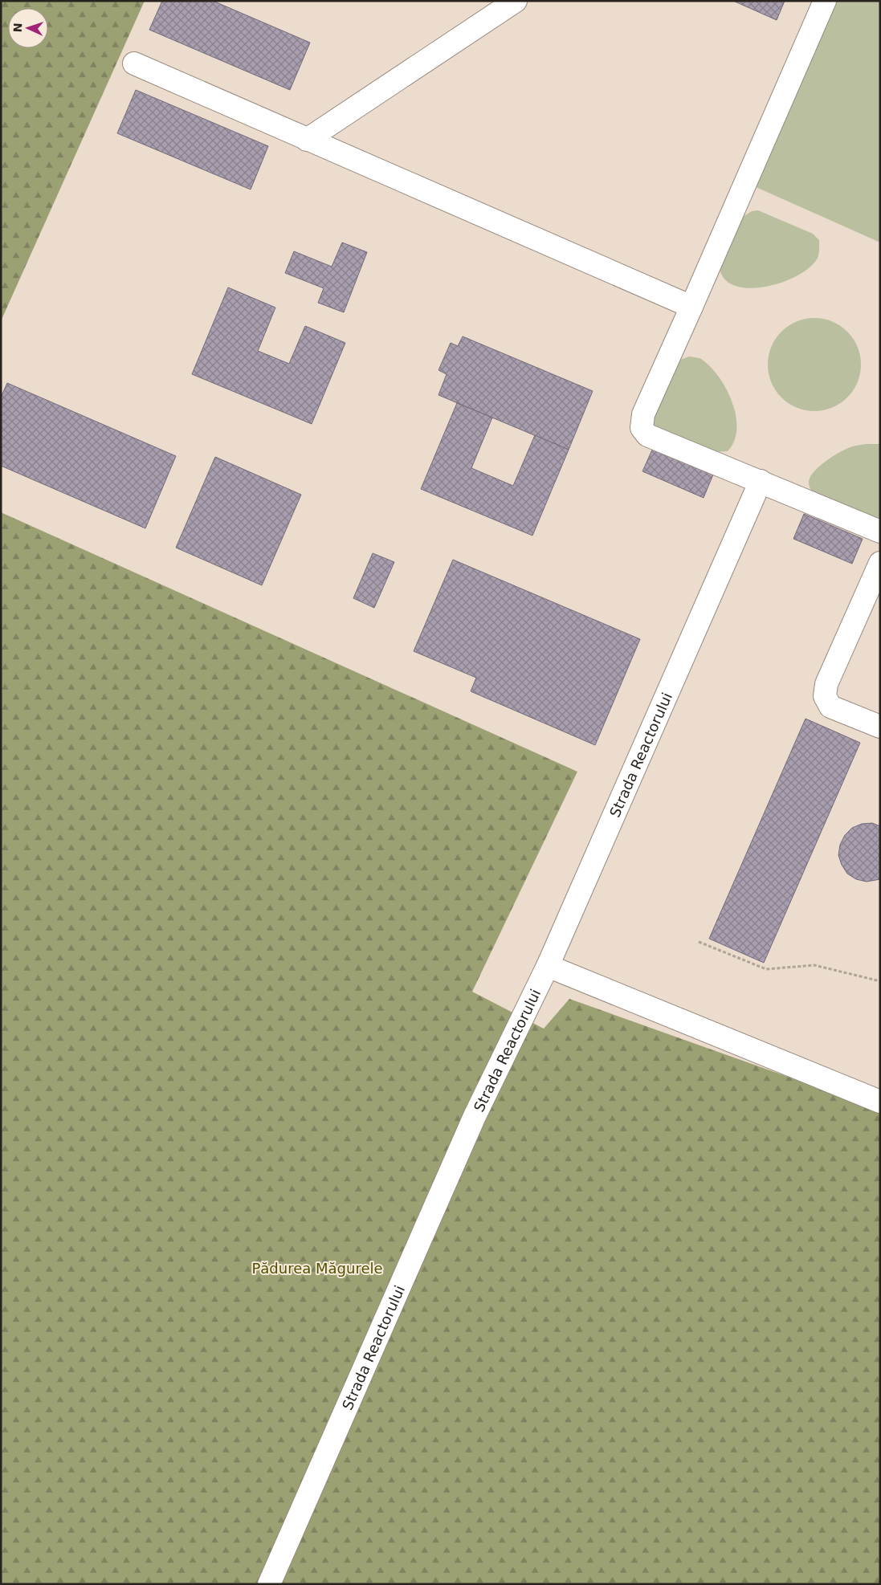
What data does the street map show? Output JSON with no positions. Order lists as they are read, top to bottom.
{
  "streets": {
    "street": ["Strada Reactorului"]
  },
  "parks": ["Pădurea Măgurele"],
  "north": "left"
}
